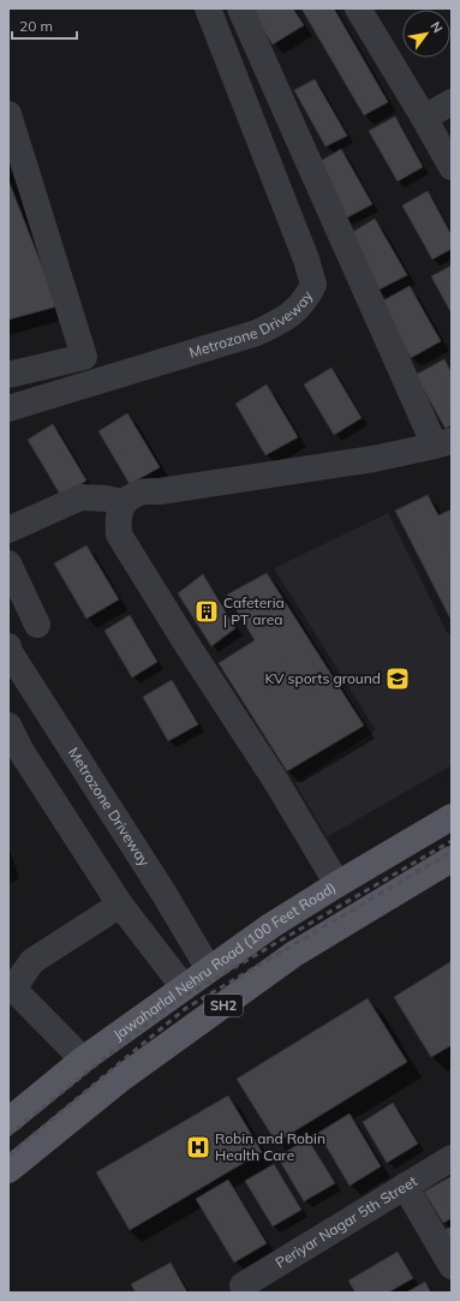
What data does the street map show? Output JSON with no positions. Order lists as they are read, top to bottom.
{
  "streets": {
    "main road": ["Jawaharlal Nehru Road (100 Feet Road)", "SH2"],
    "street": ["Metrozone Driveway", "Periyar Nagar 5th Street"]
  },
  "crossings": [
    ["Metrozone Driveway", "Jawaharlal Nehru Road (100 Feet Road)"]
  ],
  "places": {
    "building": ["Cafeteria | PT area"],
    "school or university": ["KV sports ground"],
    "hospital": ["Robin and Robin Health Care"]
  },
  "scale_bar": "20 m",
  "north": "top right"
}
